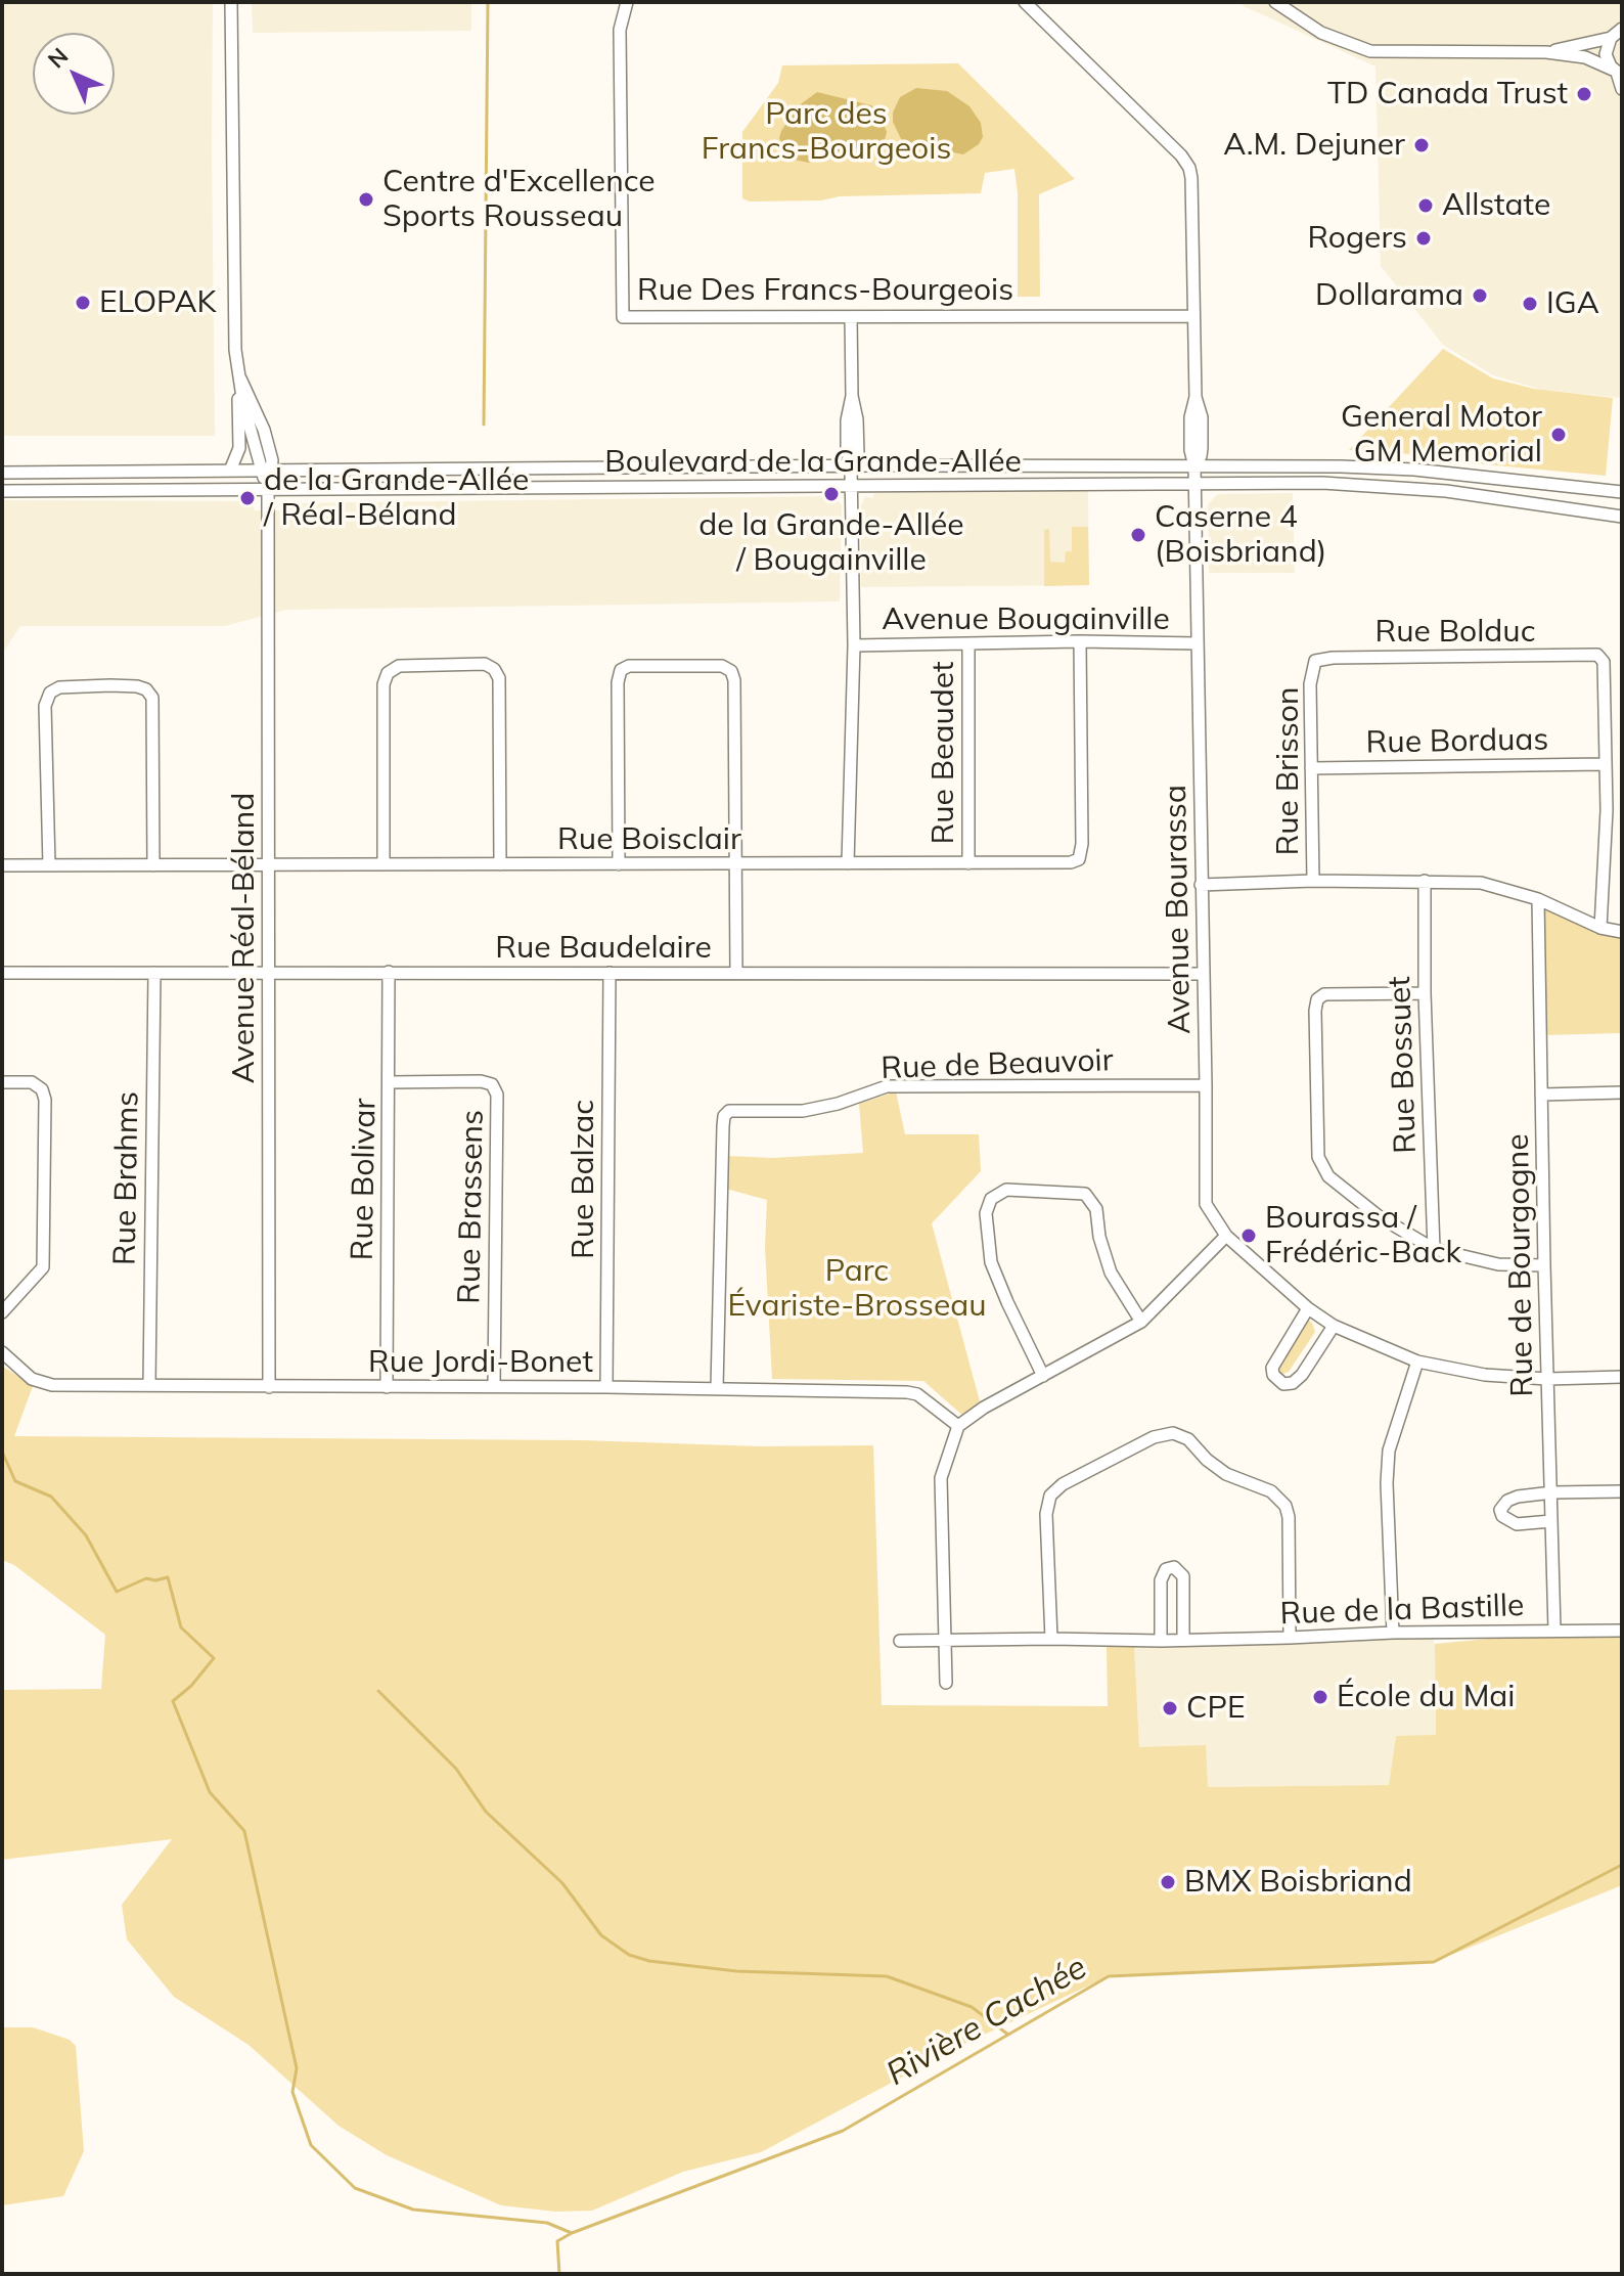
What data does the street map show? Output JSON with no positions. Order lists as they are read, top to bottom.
{
  "streets": {
    "street": [
      "Rue Des Francs-Bourgeois",
      "Boulevard de la Grande-Allée",
      "Avenue Bougainville",
      "Rue Bolduc",
      "Rue Borduas",
      "Rue Beaudet",
      "Rue Brisson",
      "Rue Boisclair",
      "Avenue Bourassa",
      "Avenue Réal-Béland",
      "Rue Baudelaire",
      "Rue de Beauvoir",
      "Rue Bossuet",
      "Rue Brahms",
      "Rue Bolivar",
      "Rue Balzac",
      "Rue Brassens",
      "Rue de Bourgogne",
      "Rue Jordi-Bonet",
      "Rue de la Bastille"
    ]
  },
  "crossings": [
    ["Rue Des Francs-Bourgeois", "Avenue Bougainville"],
    ["Boulevard de la Grande-Allée", "Avenue Bougainville"],
    ["Boulevard de la Grande-Allée", "Avenue Bourassa"],
    ["Boulevard de la Grande-Allée", "Avenue Réal-Béland"],
    ["Avenue Bougainville", "Rue Beaudet"],
    ["Avenue Bougainville", "Rue Boisclair"],
    ["Avenue Bougainville", "Avenue Bourassa"],
    ["Rue Bolduc", "Rue Borduas"],
    ["Rue Bolduc", "Rue Brisson"],
    ["Rue Borduas", "Rue Brisson"],
    ["Rue Beaudet", "Rue Boisclair"],
    ["Rue Boisclair", "Avenue Réal-Béland"],
    ["Avenue Bourassa", "Rue Baudelaire"],
    ["Avenue Bourassa", "Rue de Beauvoir"],
    ["Avenue Bourassa", "Rue de Bourgogne"],
    ["Avenue Réal-Béland", "Rue Baudelaire"],
    ["Avenue Réal-Béland", "Rue Jordi-Bonet"],
    ["Rue Baudelaire", "Rue Brahms"],
    ["Rue Baudelaire", "Rue Bolivar"],
    ["Rue Baudelaire", "Rue Balzac"],
    ["Rue de Beauvoir", "Rue Jordi-Bonet"],
    ["Rue Brahms", "Rue Jordi-Bonet"],
    ["Rue Bolivar", "Rue Brassens"],
    ["Rue Bolivar", "Rue Jordi-Bonet"],
    ["Rue Balzac", "Rue Jordi-Bonet"],
    ["Rue Brassens", "Rue Jordi-Bonet"],
    ["Rue de Bourgogne", "Rue de la Bastille"]
  ],
  "water": ["Rivière Cachée"],
  "parks": ["Parc des Francs-Bourgeois", "Parc Évariste-Brosseau"],
  "places": [
    "TD Canada Trust",
    "A.M. Dejuner",
    "Centre d'Excellence Sports Rousseau",
    "Allstate",
    "Rogers",
    "Dollarama",
    "ELOPAK",
    "IGA",
    "General Motor GM Memorial",
    "de la Grande-Allée / Bougainville",
    "de la Grande-Allée / Réal-Béland",
    "Caserne 4 (Boisbriand)",
    "Bourassa / Frédéric-Back",
    "École du Mai",
    "CPE",
    "BMX Boisbriand"
  ],
  "north": "top left"
}
